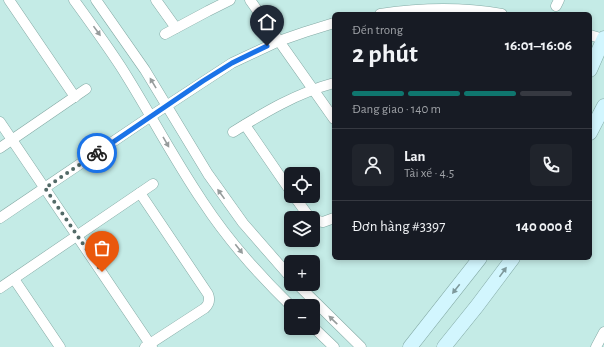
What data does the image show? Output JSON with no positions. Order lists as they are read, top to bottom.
{
  "page": {
    "heading": ["2 phút", "Đến trong", "16:01–16:06"],
    "panel": [
      "Lan",
      "Tài xế · 4.5",
      "Đơn hàng #3397",
      "140 000 ₫"
    ],
    "bar": "Đang giao · 140 m",
    "map_buttons": ["+", "−"]
  }
}
